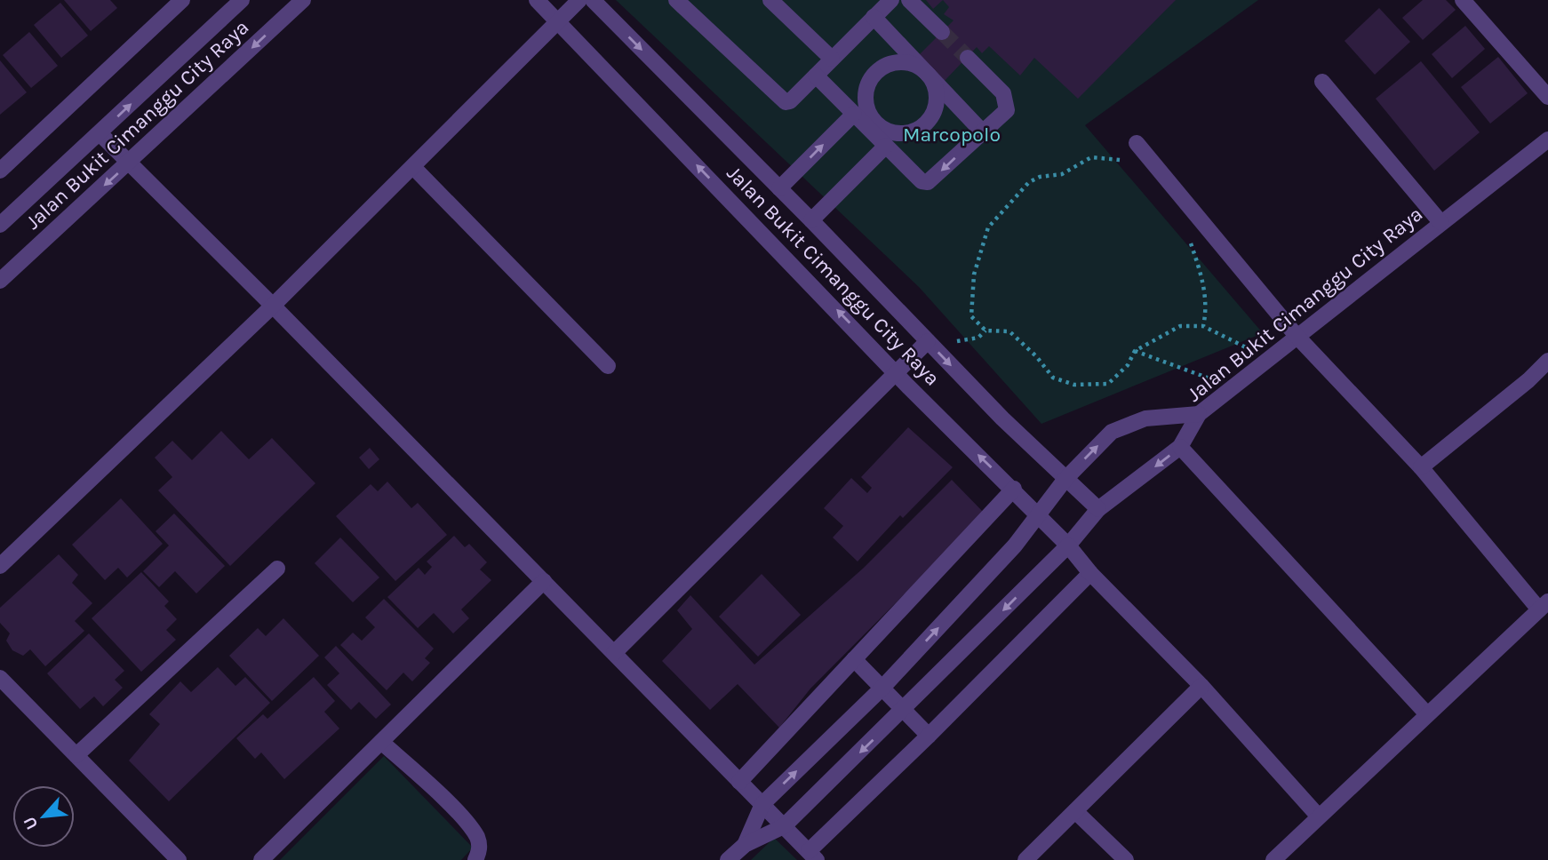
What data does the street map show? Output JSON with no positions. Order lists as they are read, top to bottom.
{
  "streets": {
    "street": ["Jalan Bukit Cimanggu City Raya"]
  },
  "parks": ["Marcopolo"],
  "north": "bottom left"
}
